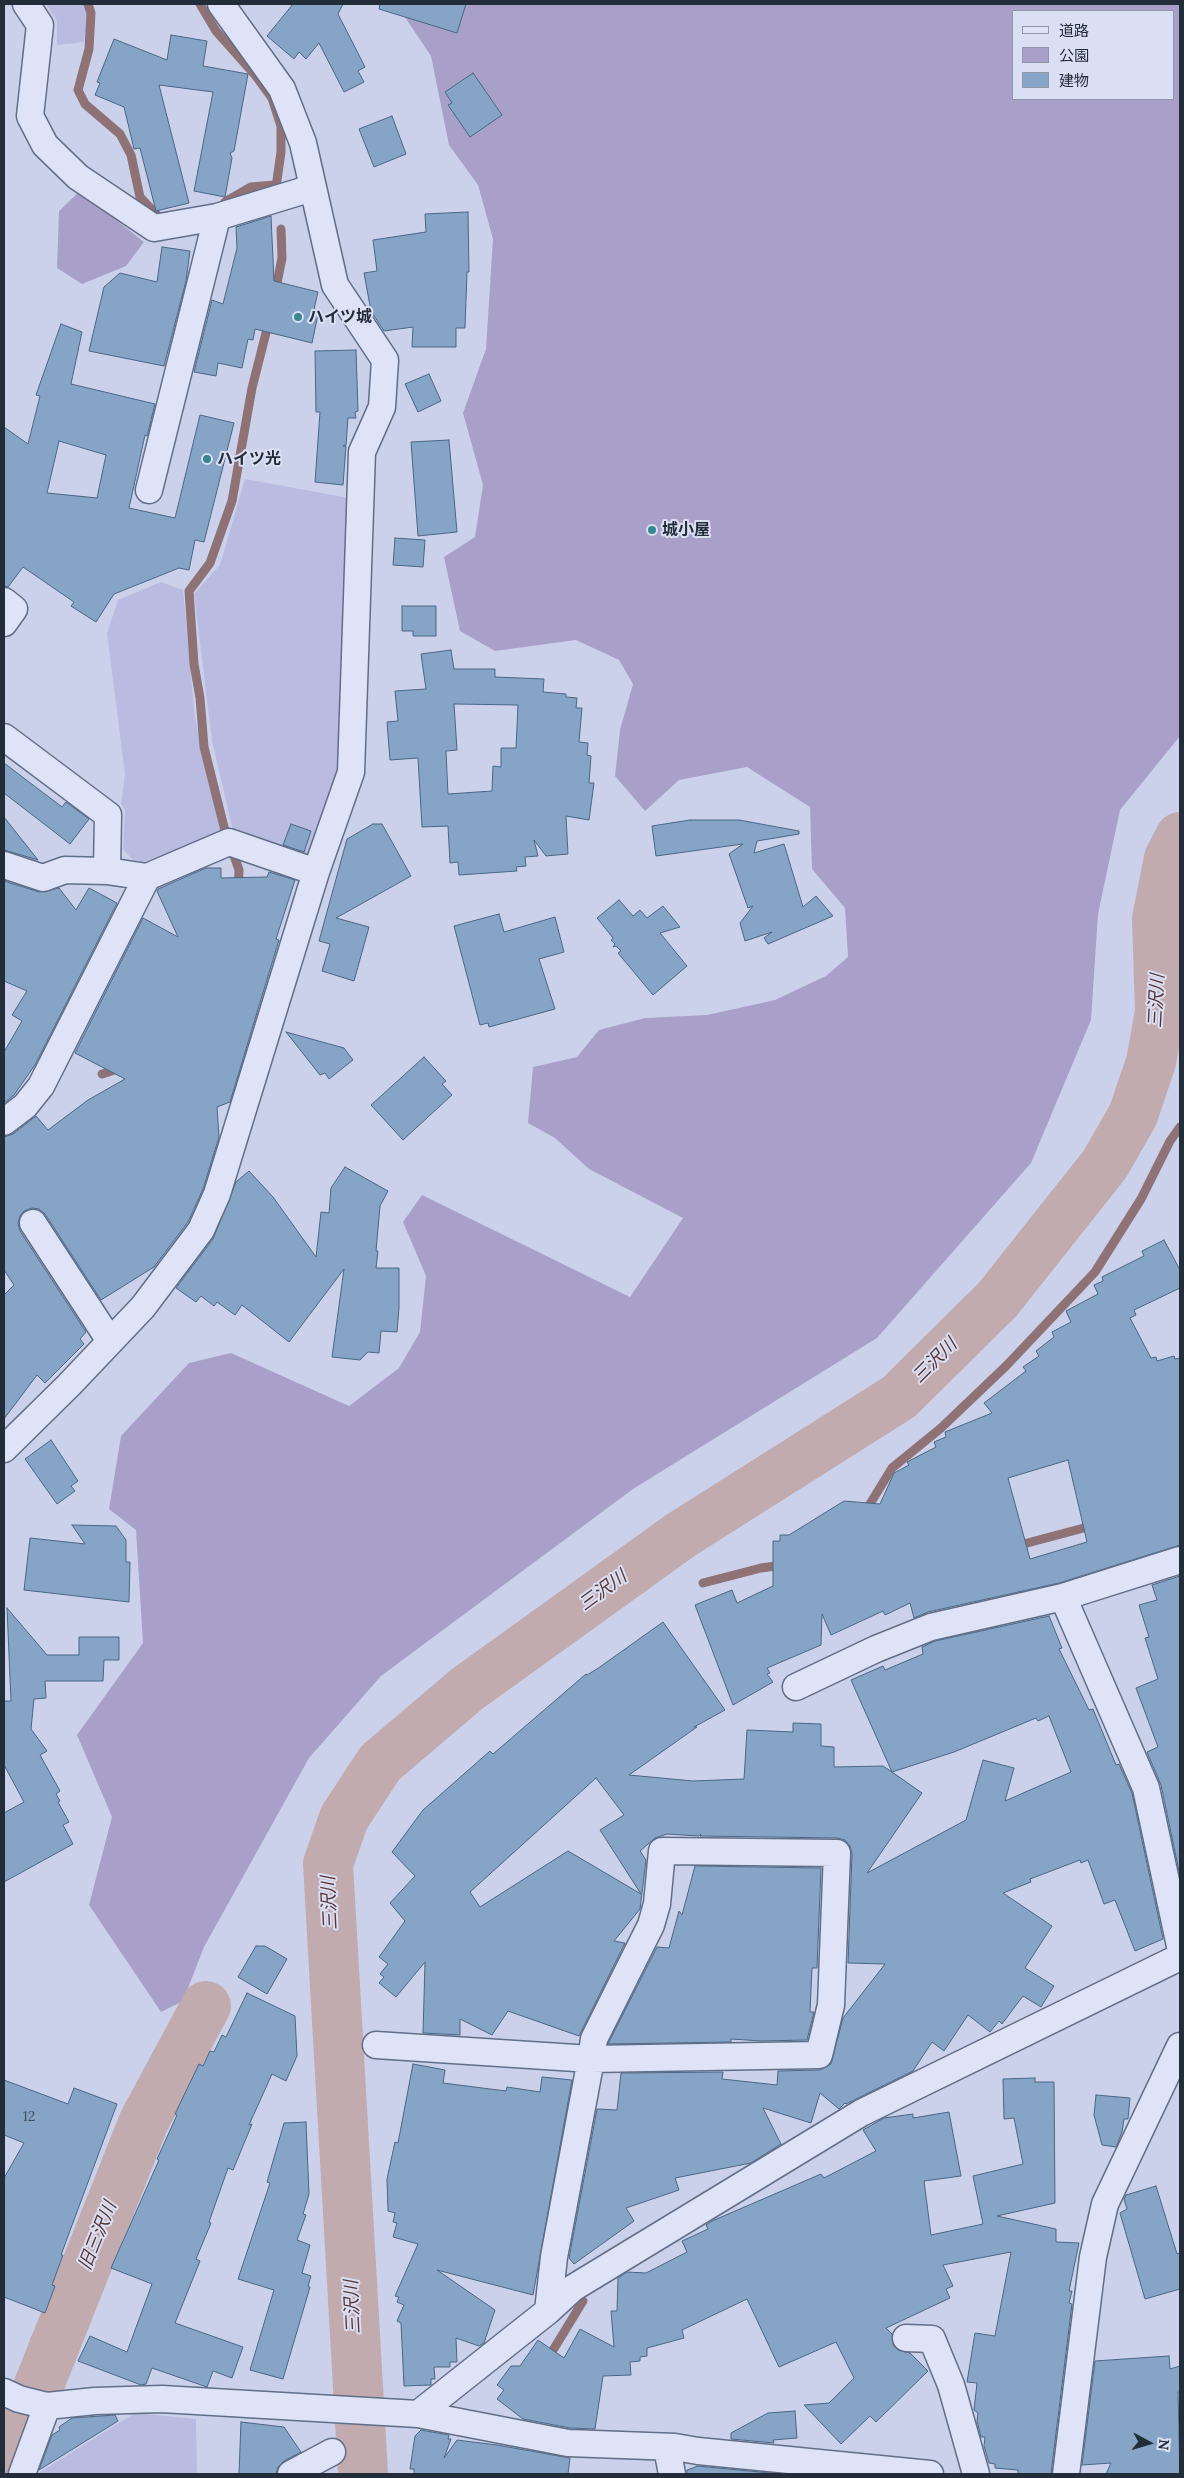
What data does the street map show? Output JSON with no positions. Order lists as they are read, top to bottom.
{
  "water": ["三沢川", "旧三沢川"],
  "places": ["ハイツ城", "ハイツ光", "城小屋"],
  "house_numbers": ["12"],
  "legend": ["道路", "公園", "建物"],
  "north": "right"
}
